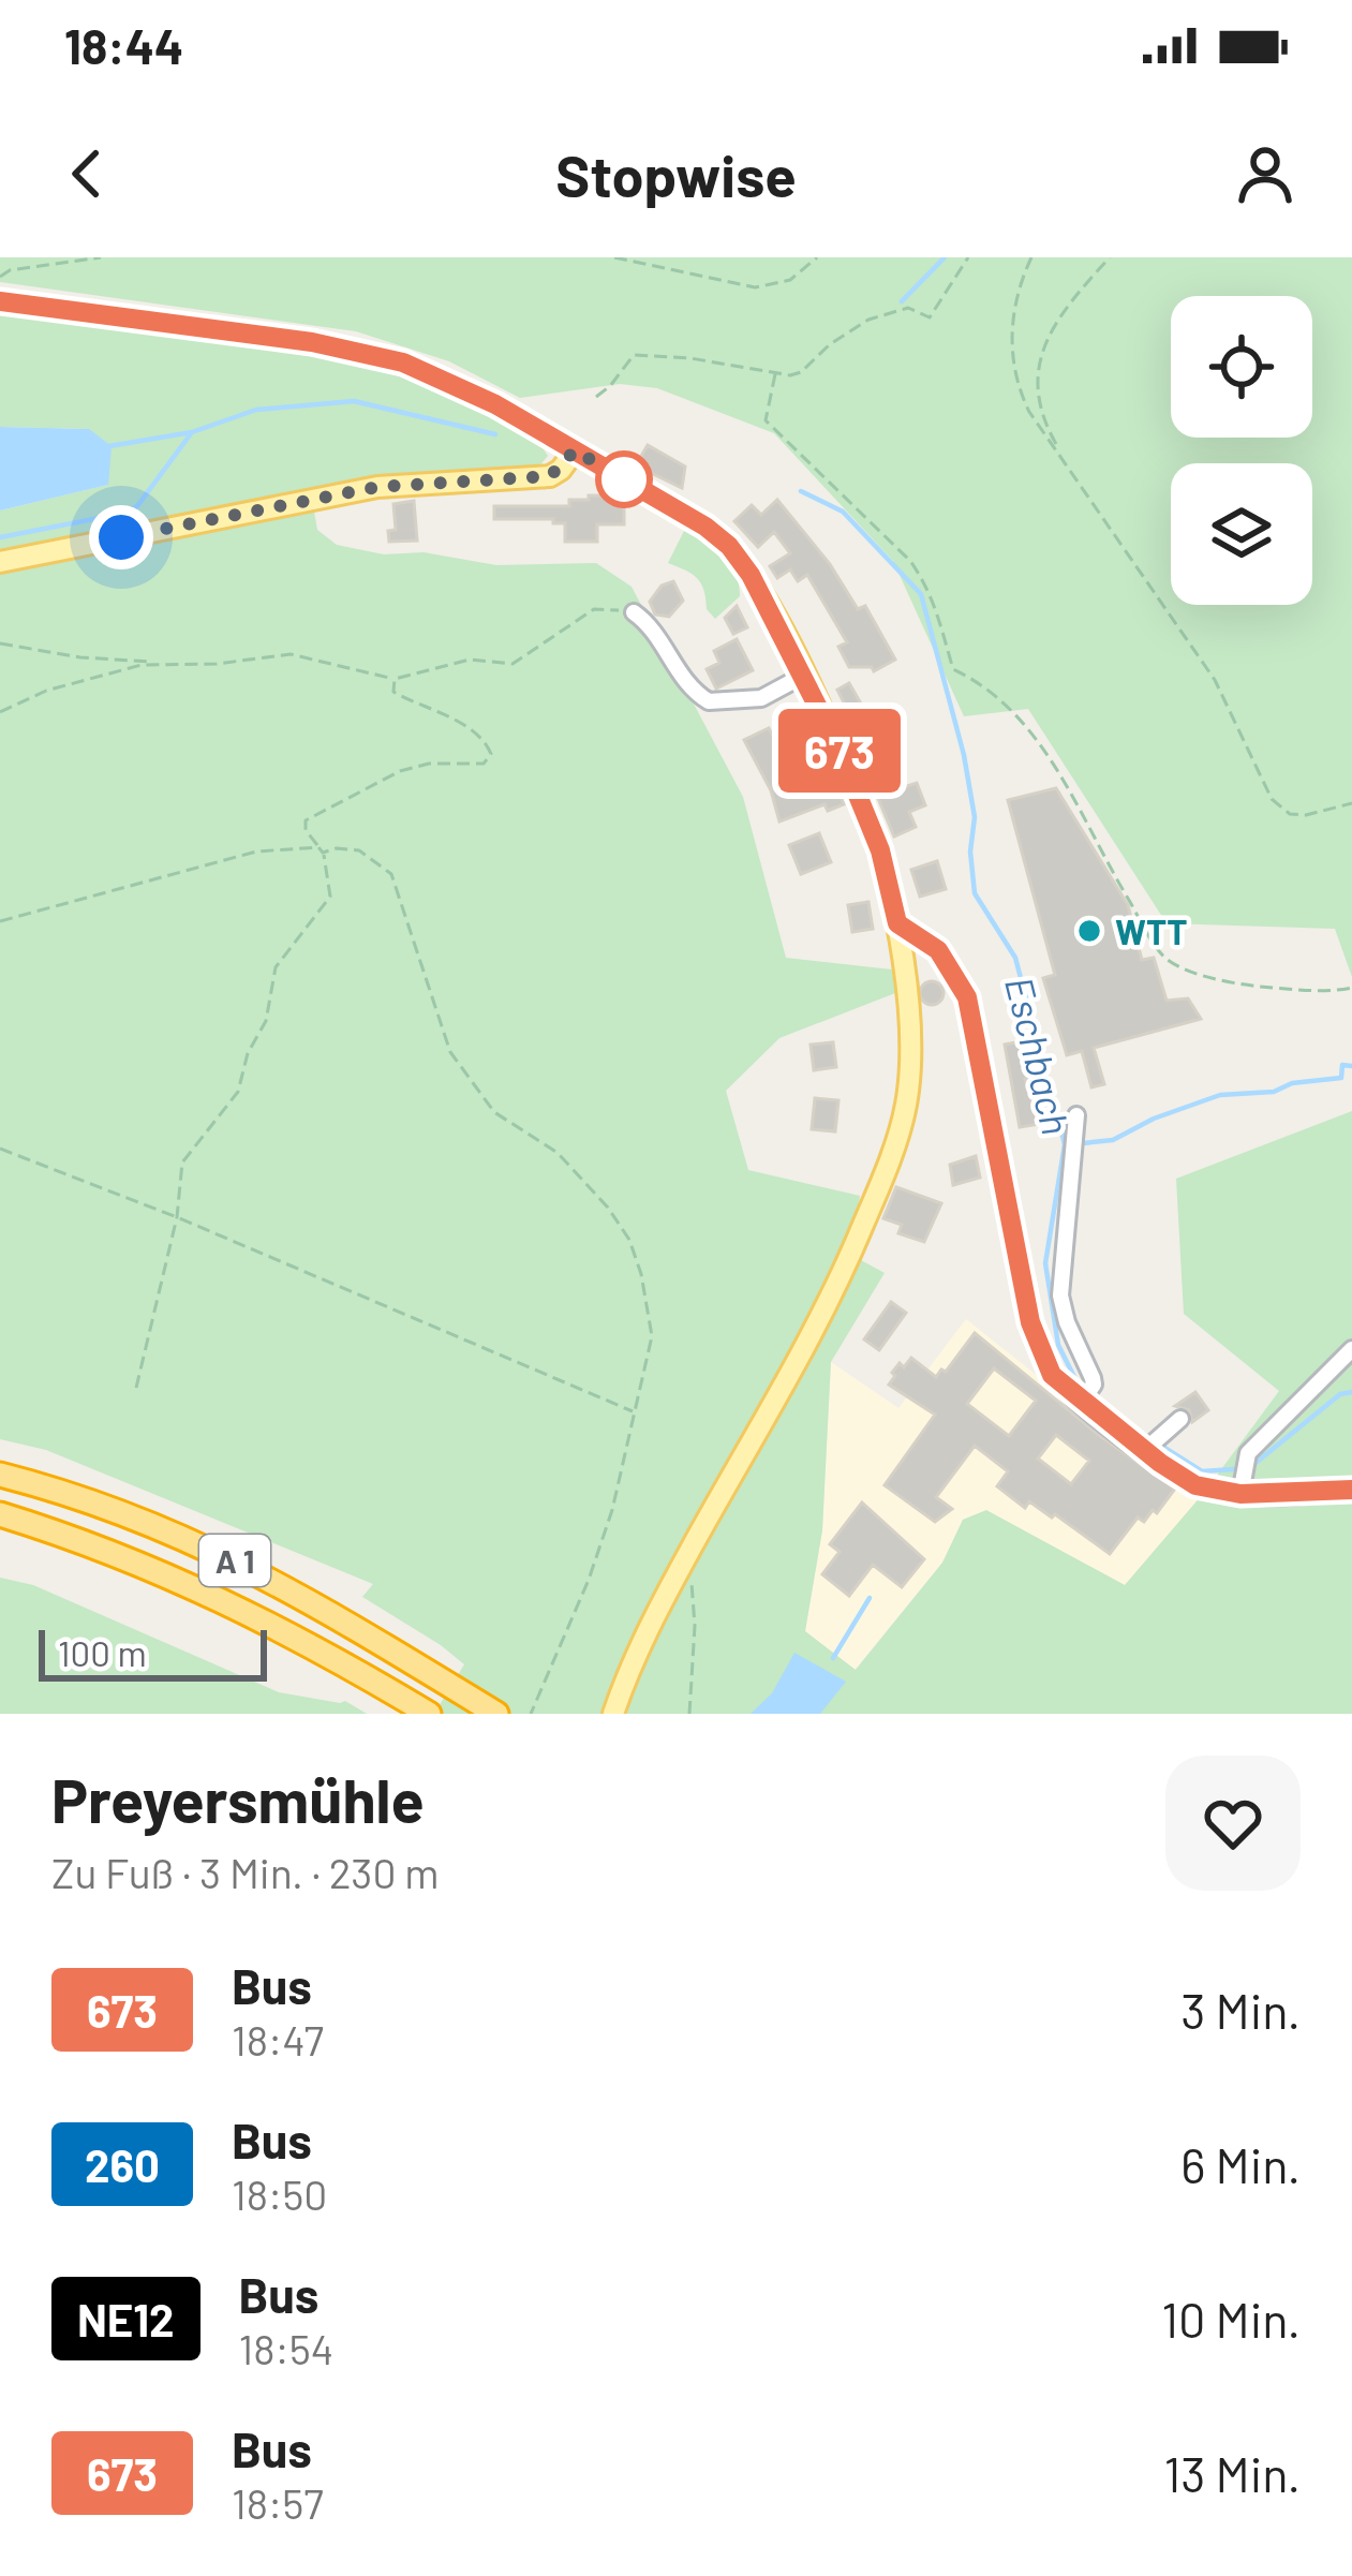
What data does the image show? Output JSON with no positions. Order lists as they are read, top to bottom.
{
  "streets": {
    "highway": ["A 1"]
  },
  "water": ["Eschbach"],
  "places": ["WTT"],
  "lines": ["bus line 673"],
  "scale_bar": "100 m",
  "page": {
    "status": "18:44",
    "header": "Stopwise",
    "on_map": "673",
    "scale": "100 m",
    "heading": ["Preyersmühle", "Zu Fuß · 3 Min. · 230 m"],
    "list": [
      {
        "mark": "673",
        "name": "Bus",
        "note": "18:47",
        "value": "3 Min."
      },
      {
        "mark": "260",
        "name": "Bus",
        "note": "18:50",
        "value": "6 Min."
      },
      {
        "mark": "NE12",
        "name": "Bus",
        "note": "18:54",
        "value": "10 Min."
      },
      {
        "mark": "673",
        "name": "Bus",
        "note": "18:57",
        "value": "13 Min."
      }
    ]
  }
}
